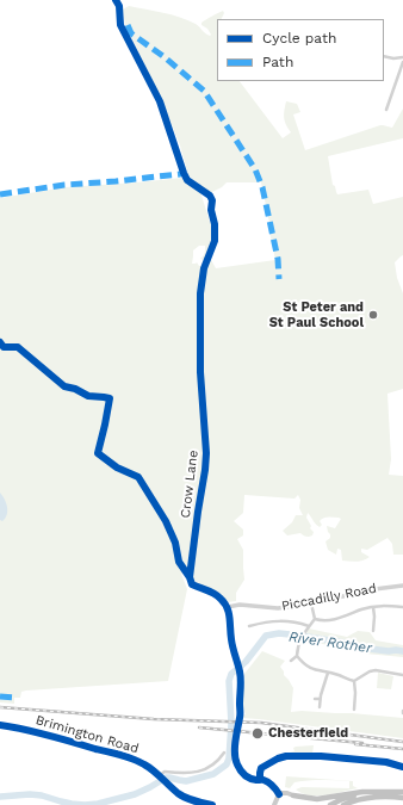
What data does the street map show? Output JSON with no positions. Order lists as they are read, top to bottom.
{
  "streets": {
    "main road": ["Brimington Road"],
    "street": ["Piccadilly Road"],
    "cycle path": ["Crow Lane"]
  },
  "water": ["River Rother"],
  "places": ["St Peter and St Paul School", "Chesterfield"],
  "legend": ["Cycle path", "Path"]
}
